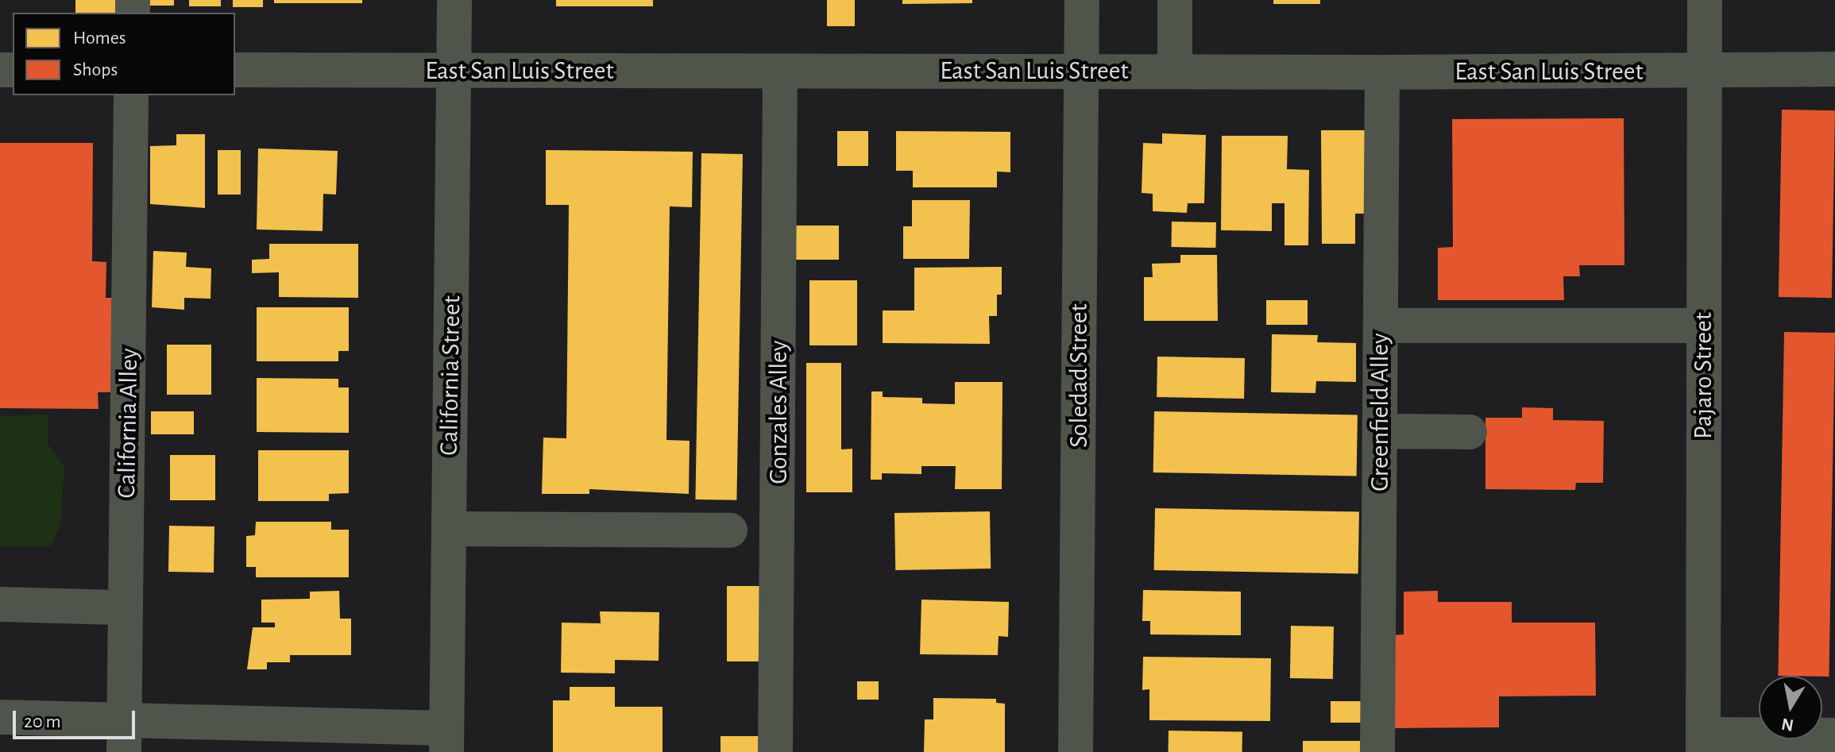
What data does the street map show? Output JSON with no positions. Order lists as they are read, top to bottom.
{
  "streets": {
    "street": [
      "East San Luis Street",
      "California Street",
      "Soledad Street",
      "Pajaro Street",
      "Gonzales Alley",
      "Greenfield Alley",
      "California Alley"
    ]
  },
  "crossings": [
    ["East San Luis Street", "California Street"],
    ["East San Luis Street", "Soledad Street"],
    ["East San Luis Street", "Pajaro Street"],
    ["East San Luis Street", "Gonzales Alley"],
    ["East San Luis Street", "Greenfield Alley"]
  ],
  "legend": ["Homes", "Shops"],
  "scale_bar": "20 m",
  "north": "bottom"
}
